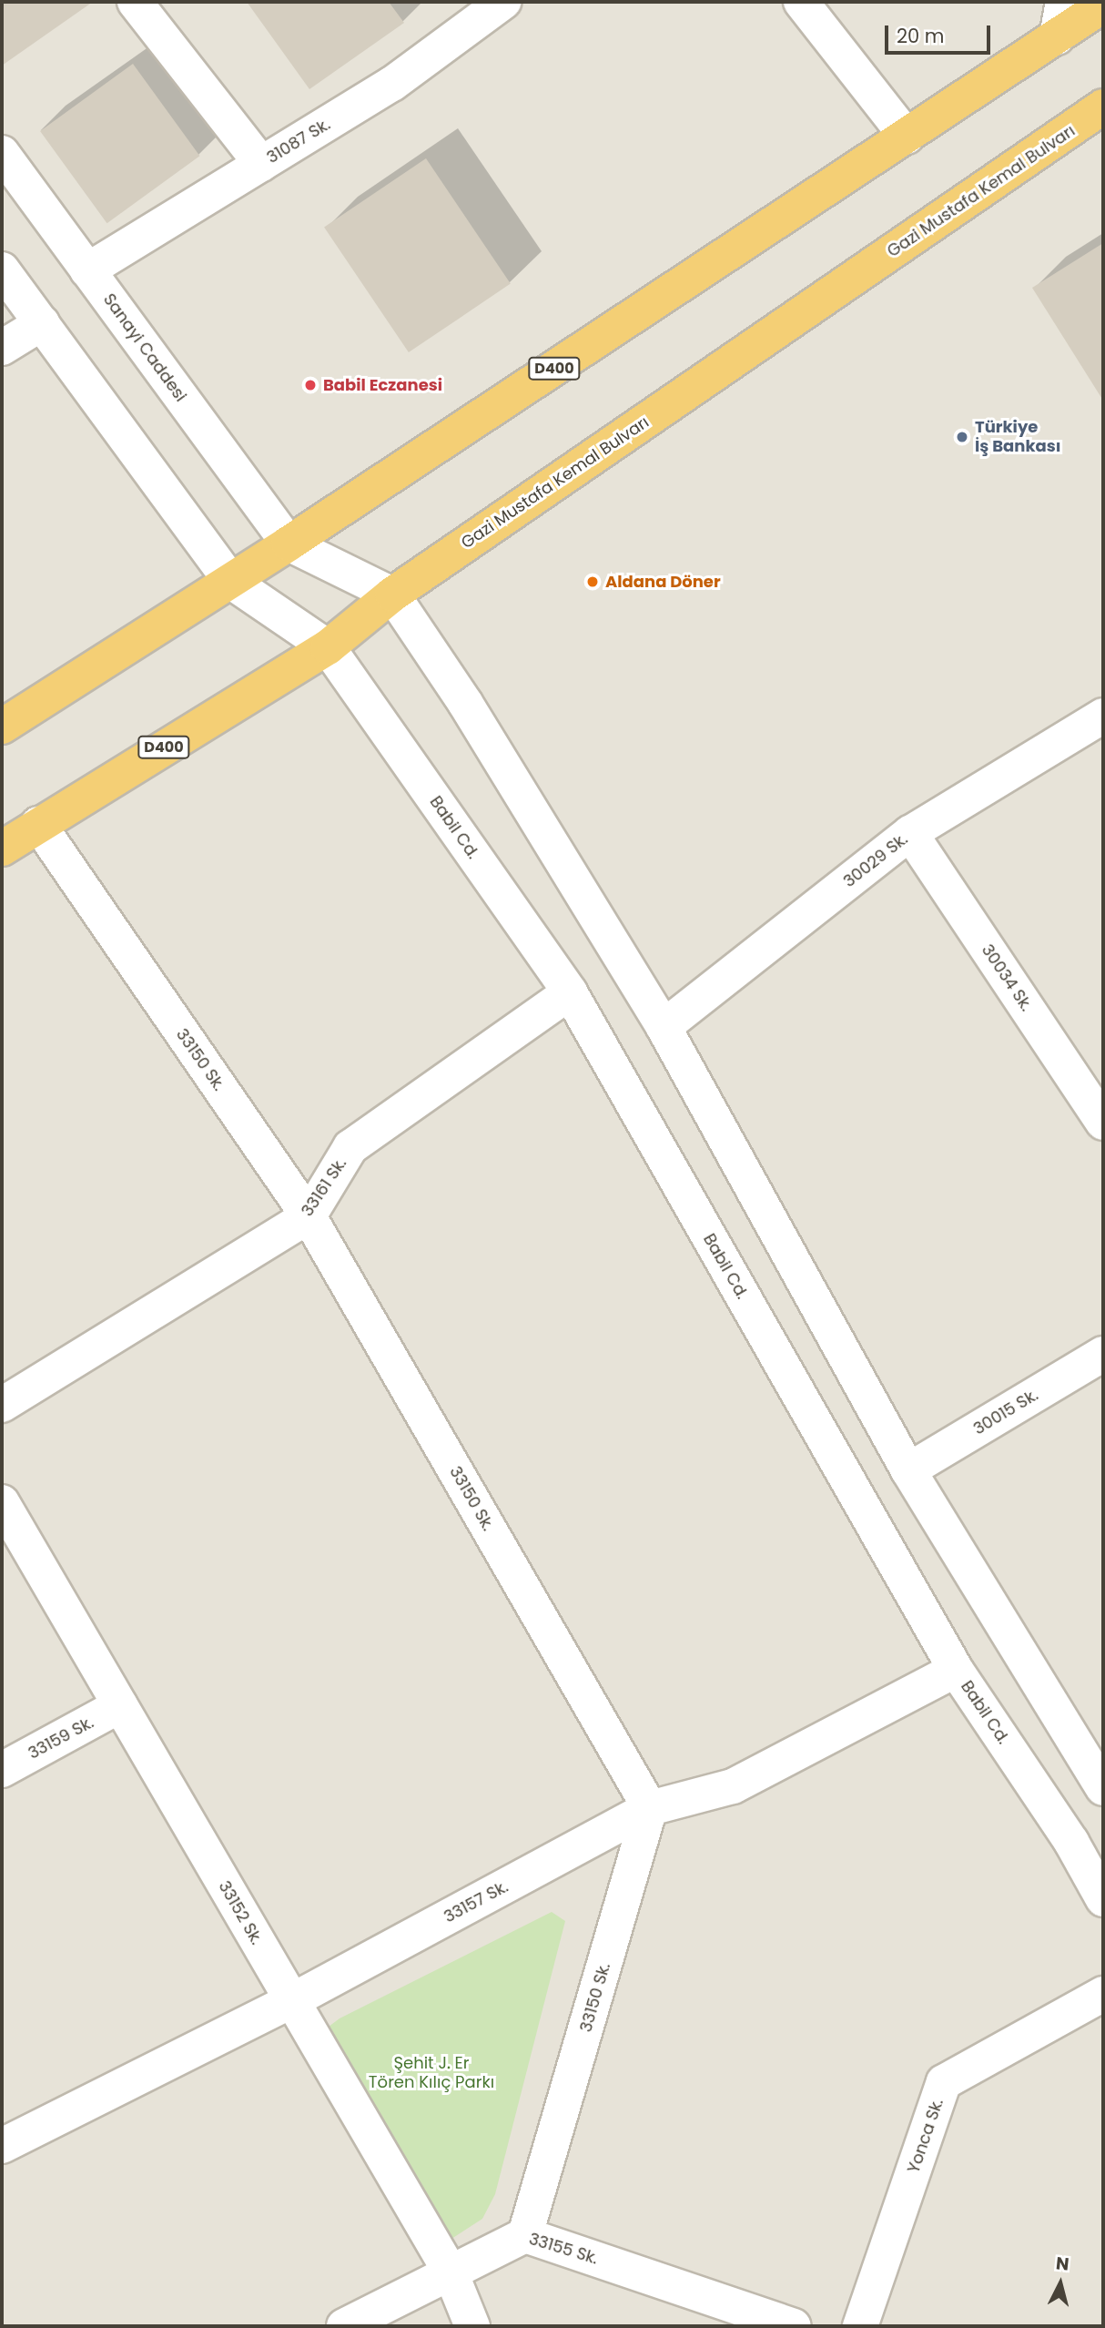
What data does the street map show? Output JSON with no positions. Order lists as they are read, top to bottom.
{
  "streets": {
    "highway": ["Gazi Mustafa Kemal Bulvarı", "D400"],
    "street": [
      "31087 Sk.",
      "Sanayi Caddesi",
      "Babil Cd.",
      "30029 Sk.",
      "30034 Sk.",
      "33150 Sk.",
      "33161 Sk.",
      "30015 Sk.",
      "33159 Sk.",
      "33157 Sk.",
      "33152 Sk.",
      "Yonca Sk.",
      "33155 Sk."
    ]
  },
  "crossings": [
    ["31087 Sk.", "Sanayi Caddesi"],
    ["Gazi Mustafa Kemal Bulvarı", "Babil Cd."],
    ["Gazi Mustafa Kemal Bulvarı", "33150 Sk."],
    ["Sanayi Caddesi", "D400"],
    ["Babil Cd.", "33161 Sk."],
    ["Babil Cd.", "33157 Sk."],
    ["30029 Sk.", "30034 Sk."],
    ["33150 Sk.", "33161 Sk."],
    ["33150 Sk.", "33157 Sk."],
    ["33150 Sk.", "33155 Sk."],
    ["33159 Sk.", "33152 Sk."],
    ["33157 Sk.", "33152 Sk."],
    ["33152 Sk.", "33155 Sk."]
  ],
  "parks": ["Şehit J. Er Tören Kılıç Parkı"],
  "places": ["Babil Eczanesi", "Türkiye İş Bankası", "Aldana Döner"],
  "scale_bar": "20 m",
  "north": "top"
}
